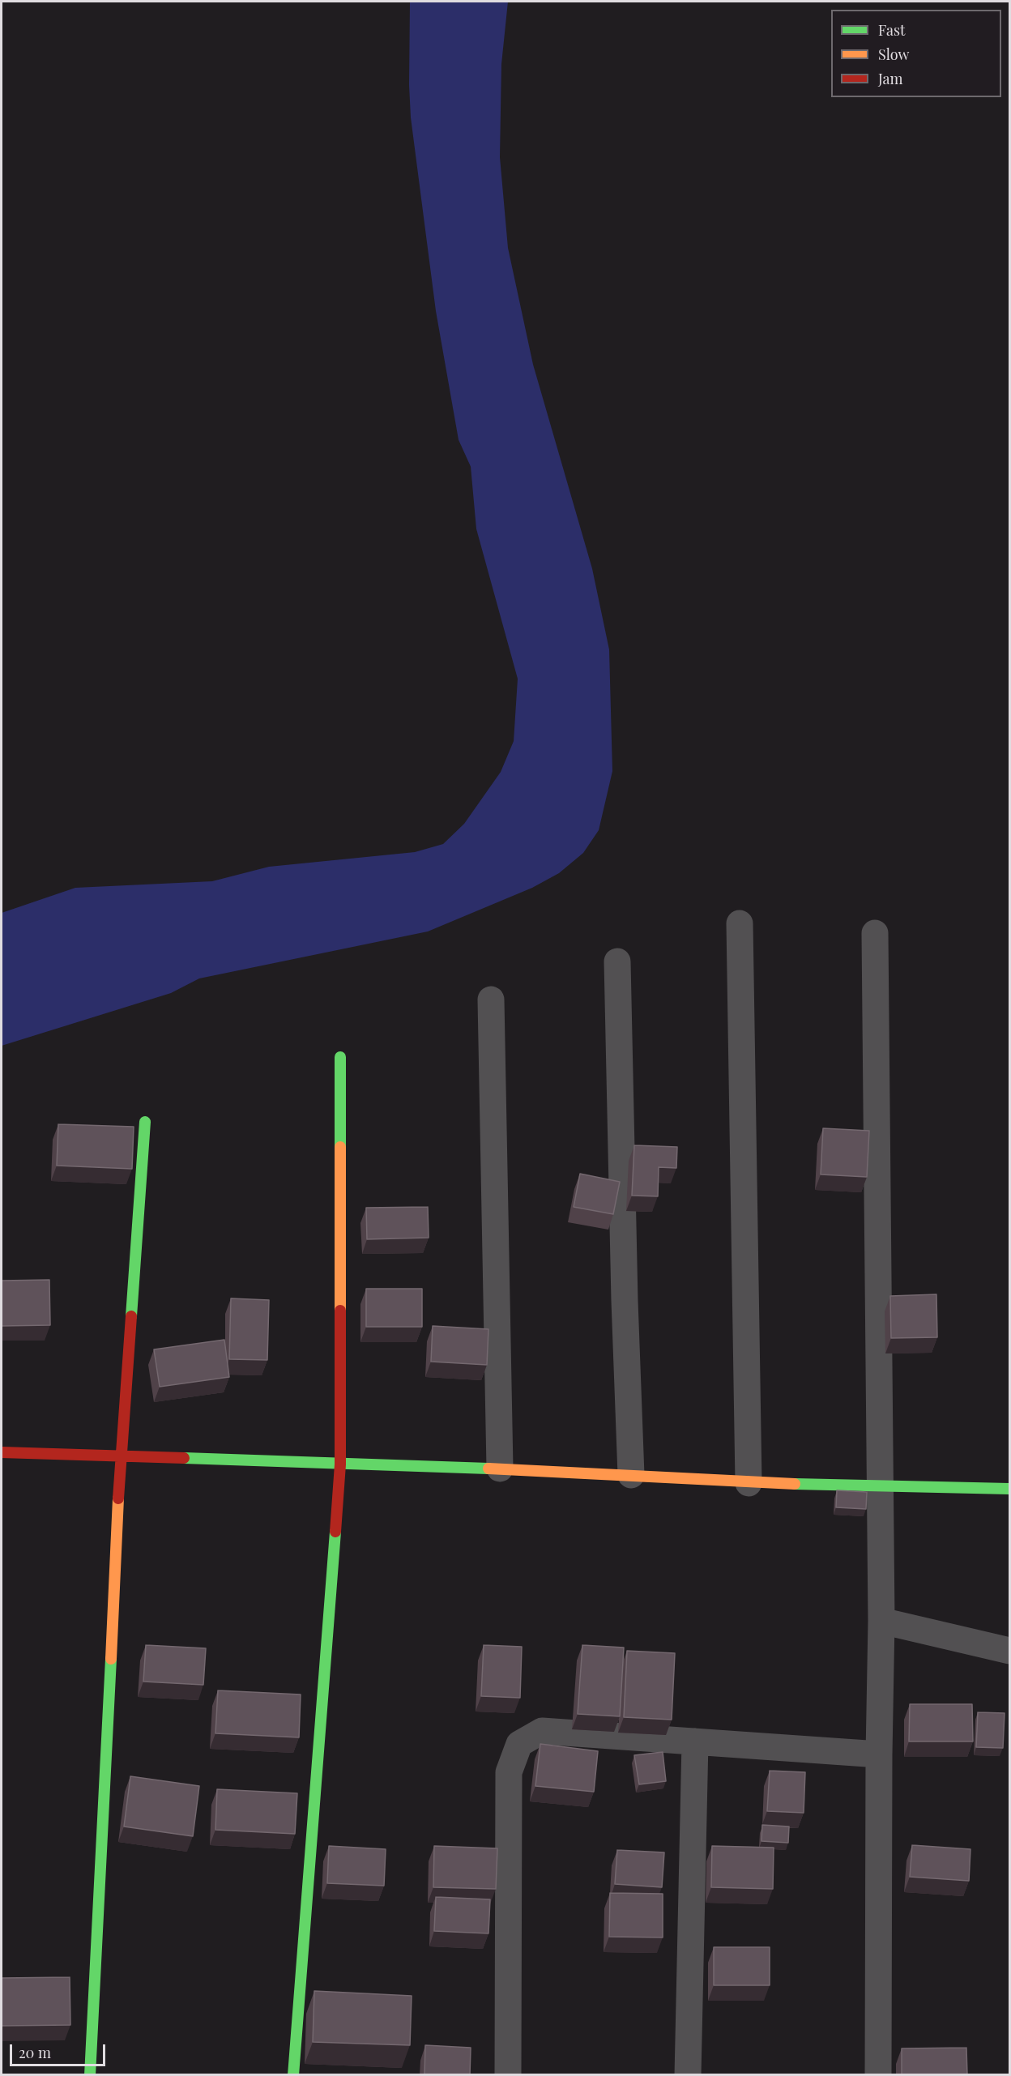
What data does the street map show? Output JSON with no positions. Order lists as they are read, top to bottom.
{
  "legend": ["Fast", "Slow", "Jam"],
  "scale_bar": "20 m"
}
